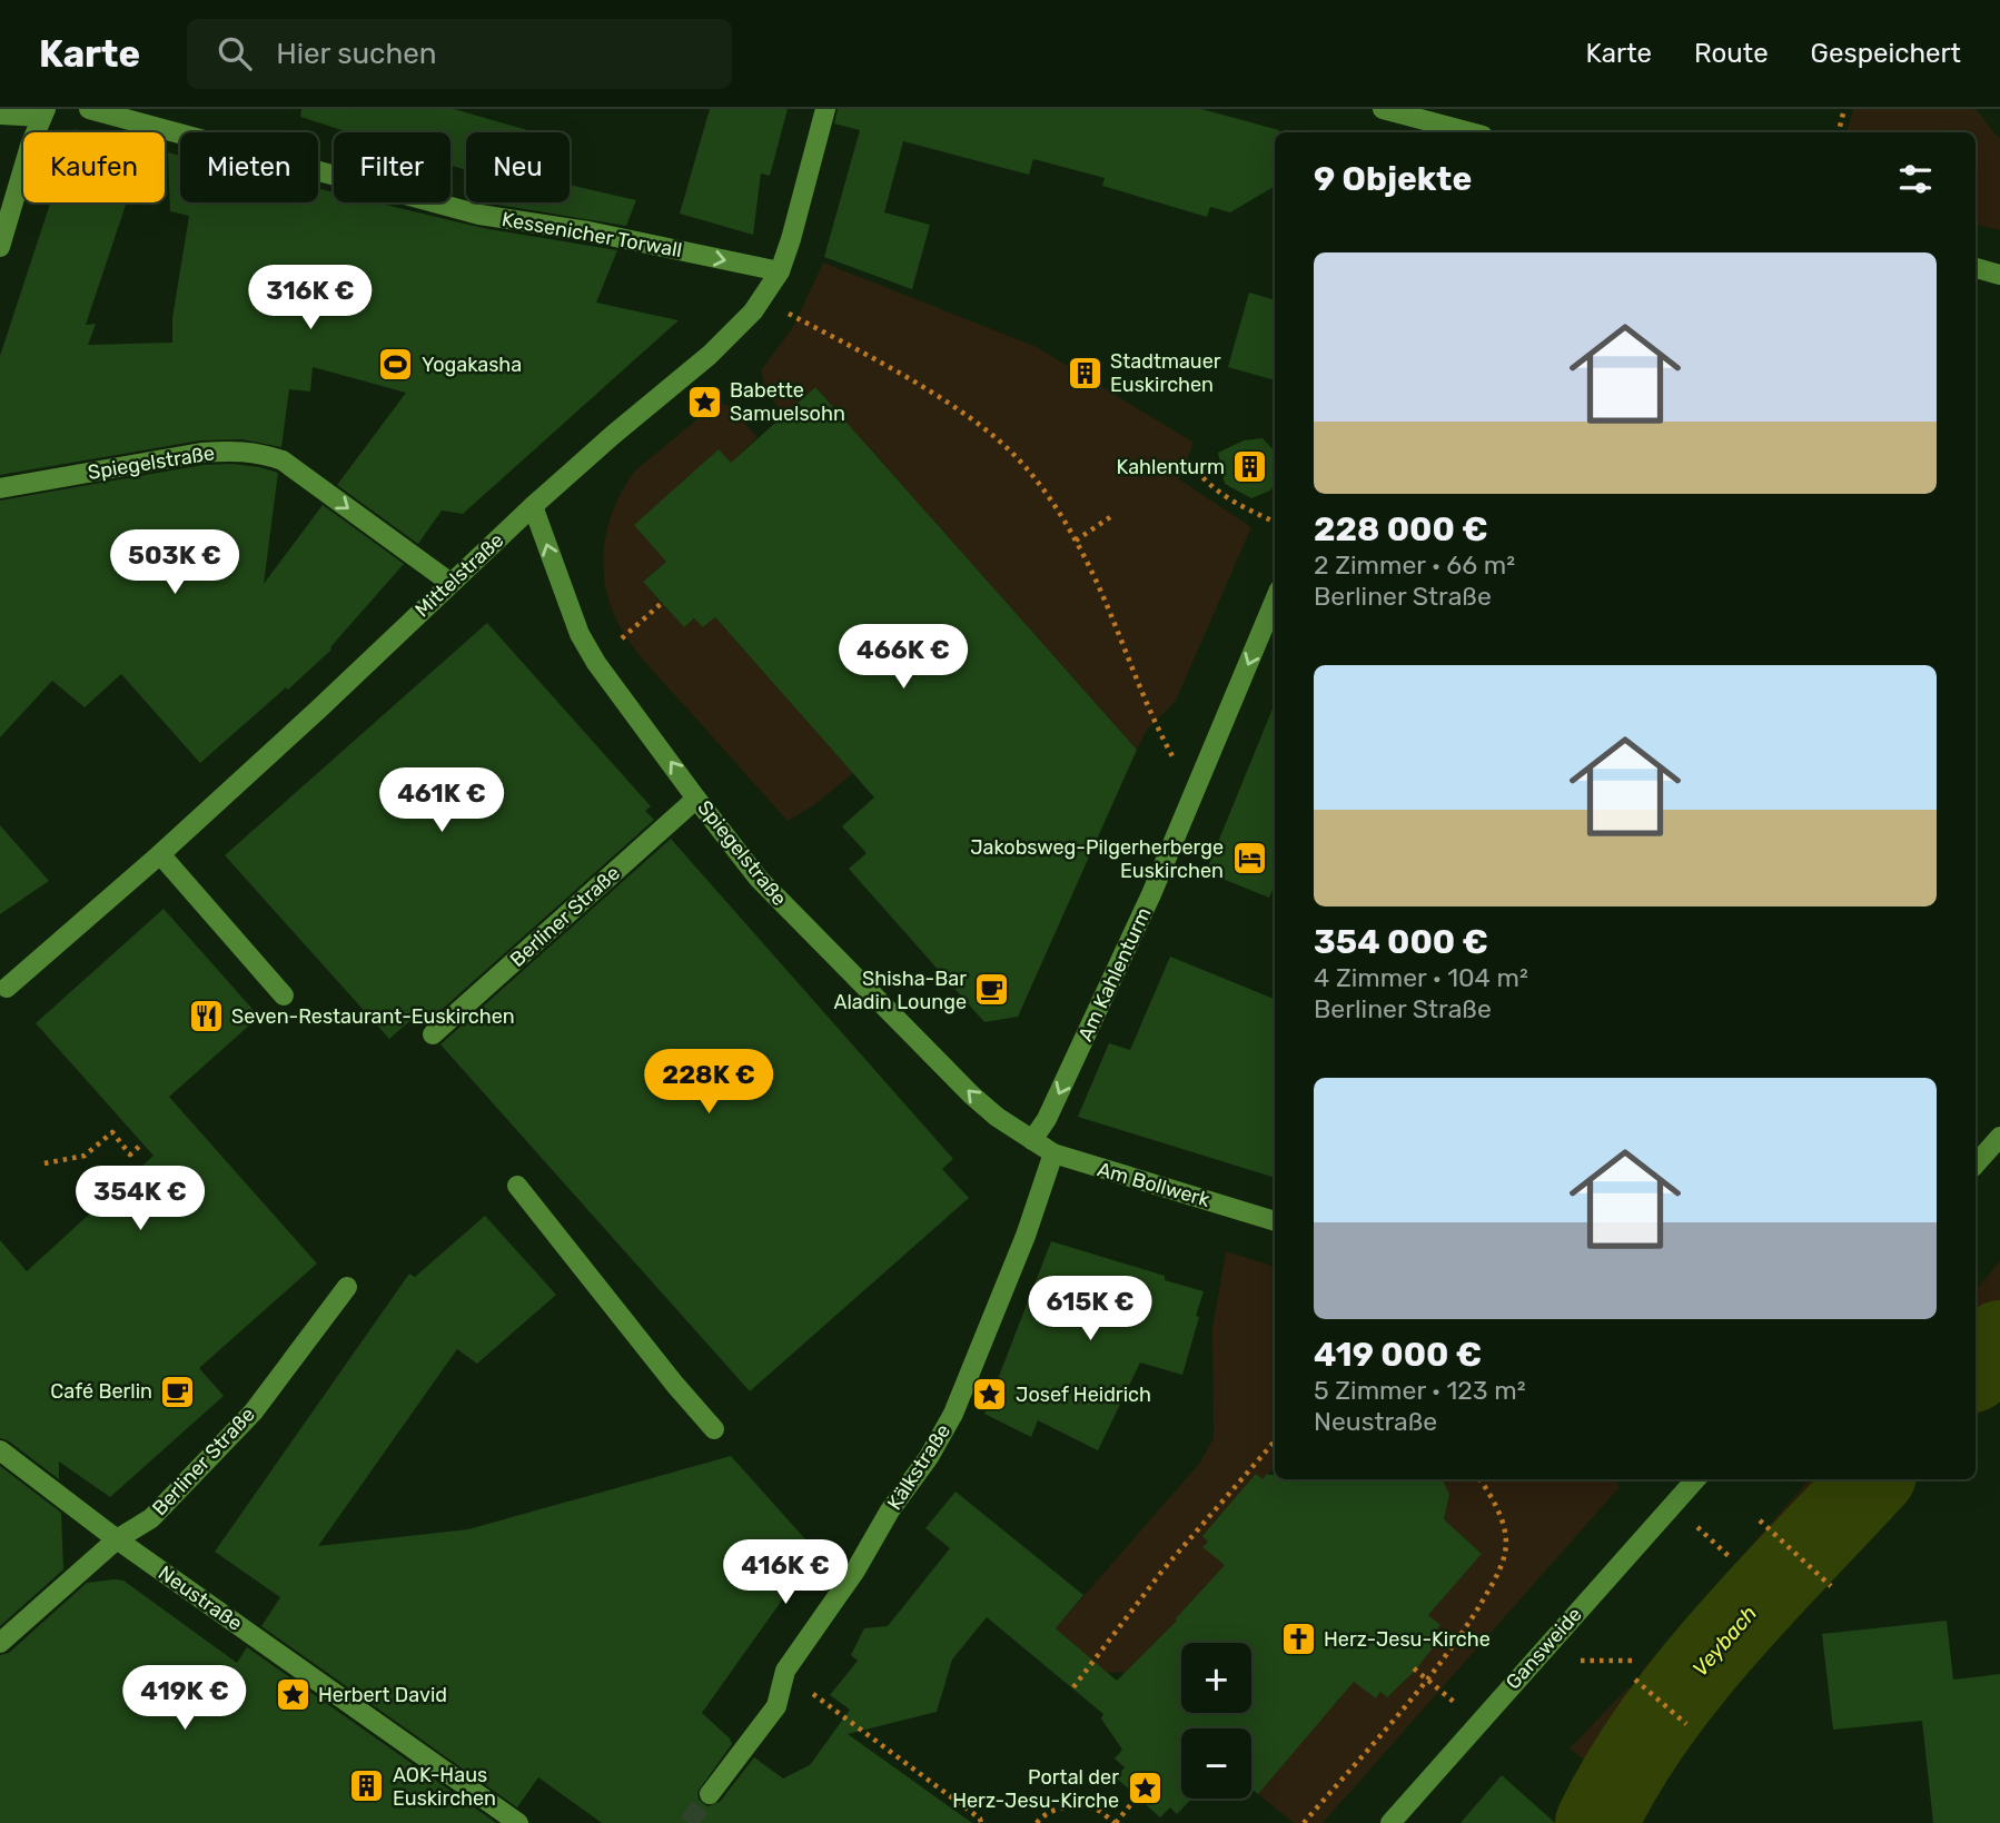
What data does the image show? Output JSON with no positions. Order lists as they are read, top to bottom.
{
  "streets": {
    "street": [
      "Kessenicher Torwall",
      "Spiegelstraße",
      "Mittelstraße",
      "Berliner Straße",
      "Am Kahlenturm",
      "Am Bollwerk",
      "Kälkstraße",
      "Neustraße",
      "Gansweide"
    ]
  },
  "crossings": [
    ["Kessenicher Torwall", "Mittelstraße"],
    ["Spiegelstraße", "Mittelstraße"],
    ["Spiegelstraße", "Berliner Straße"],
    ["Spiegelstraße", "Am Kahlenturm"],
    ["Spiegelstraße", "Am Bollwerk"],
    ["Berliner Straße", "Neustraße"],
    ["Am Kahlenturm", "Am Bollwerk"],
    ["Am Bollwerk", "Kälkstraße"]
  ],
  "one_way": ["Kessenicher Torwall", "Am Kahlenturm"],
  "water": ["Veybach"],
  "places": {
    "sports": ["Yogakasha"],
    "building": ["Stadtmauer Euskirchen", "Kahlenturm", "AOK-Haus Euskirchen"],
    "place": [
      "Babette Samuelsohn",
      "Josef Heidrich",
      "Herbert David",
      "Portal der Herz-Jesu-Kirche"
    ],
    "hotel": ["Jakobsweg-Pilgerherberge Euskirchen"],
    "cafe": ["Shisha-Bar Aladin Lounge", "Café Berlin"],
    "restaurant": ["Seven-Restaurant-Euskirchen"],
    "church": ["Herz-Jesu-Kirche"]
  },
  "page": {
    "header": "Karte",
    "search": "Hier suchen",
    "nav": ["Karte", "Route", "Gespeichert"],
    "chip": [
      "Kaufen",
      "Mieten",
      "Filter",
      "Neu"
    ],
    "heading": "9 Objekte",
    "list": [
      {
        "name": "228 000 €",
        "note": "2 Zimmer · 66 m² · Berliner Straße"
      },
      {
        "name": "354 000 €",
        "note": "4 Zimmer · 104 m² · Berliner Straße"
      },
      {
        "name": "419 000 €",
        "note": "5 Zimmer · 123 m² · Neustraße"
      }
    ],
    "price": [
      "316K €",
      "503K €",
      "466K €",
      "461K €",
      "228K €",
      "354K €",
      "615K €",
      "416K €",
      "419K €"
    ],
    "map_buttons": ["+", "−"]
  }
}
